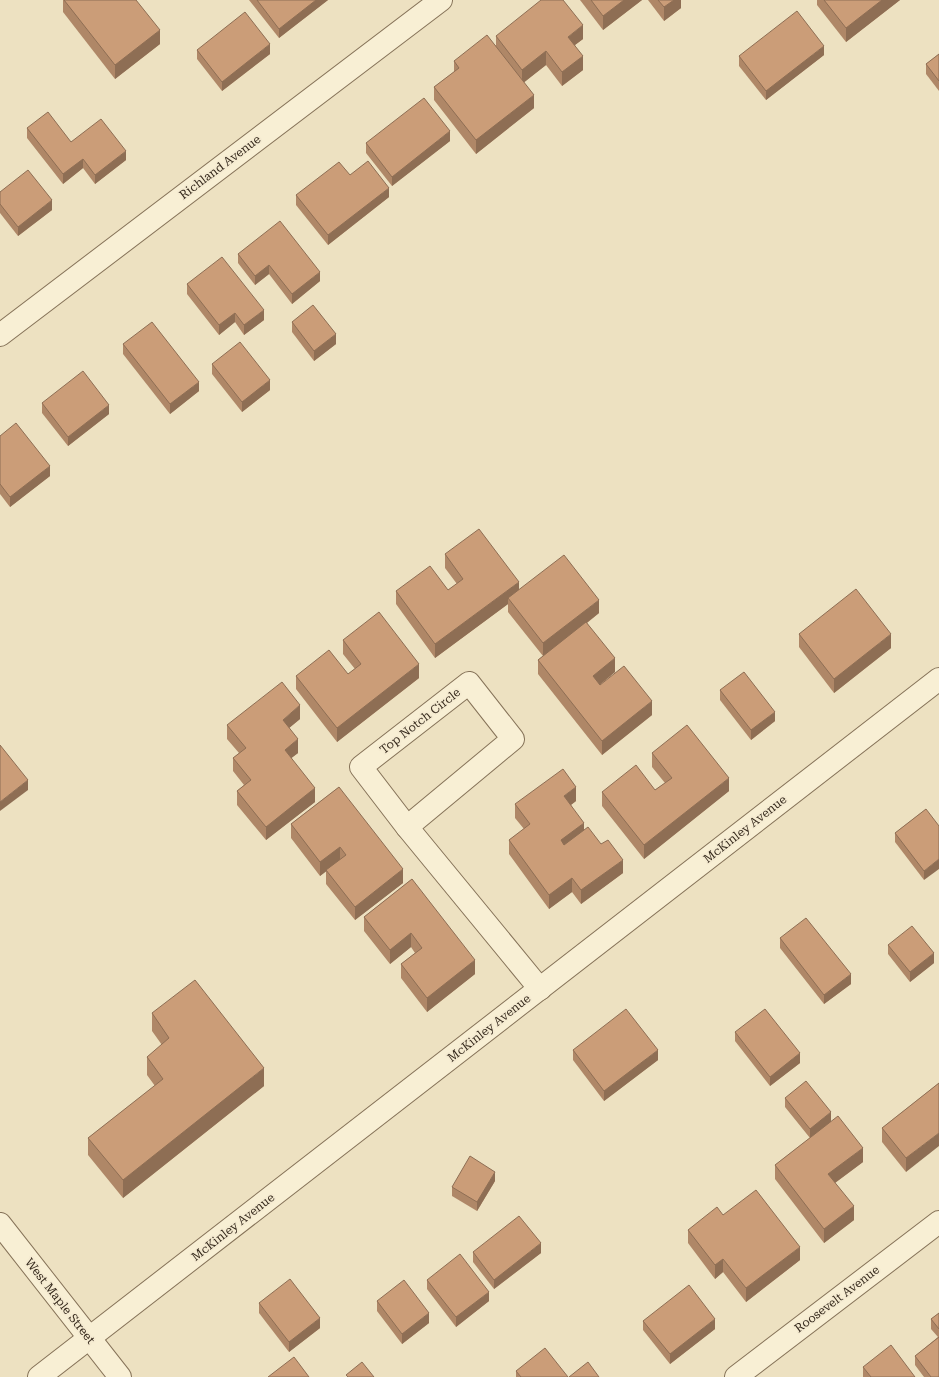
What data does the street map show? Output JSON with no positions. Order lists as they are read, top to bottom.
{
  "streets": {
    "street": [
      "Richland Avenue",
      "Top Notch Circle",
      "McKinley Avenue",
      "Roosevelt Avenue",
      "West Maple Street"
    ]
  },
  "crossings": [
    ["Top Notch Circle", "McKinley Avenue"],
    ["McKinley Avenue", "West Maple Street"]
  ]
}
